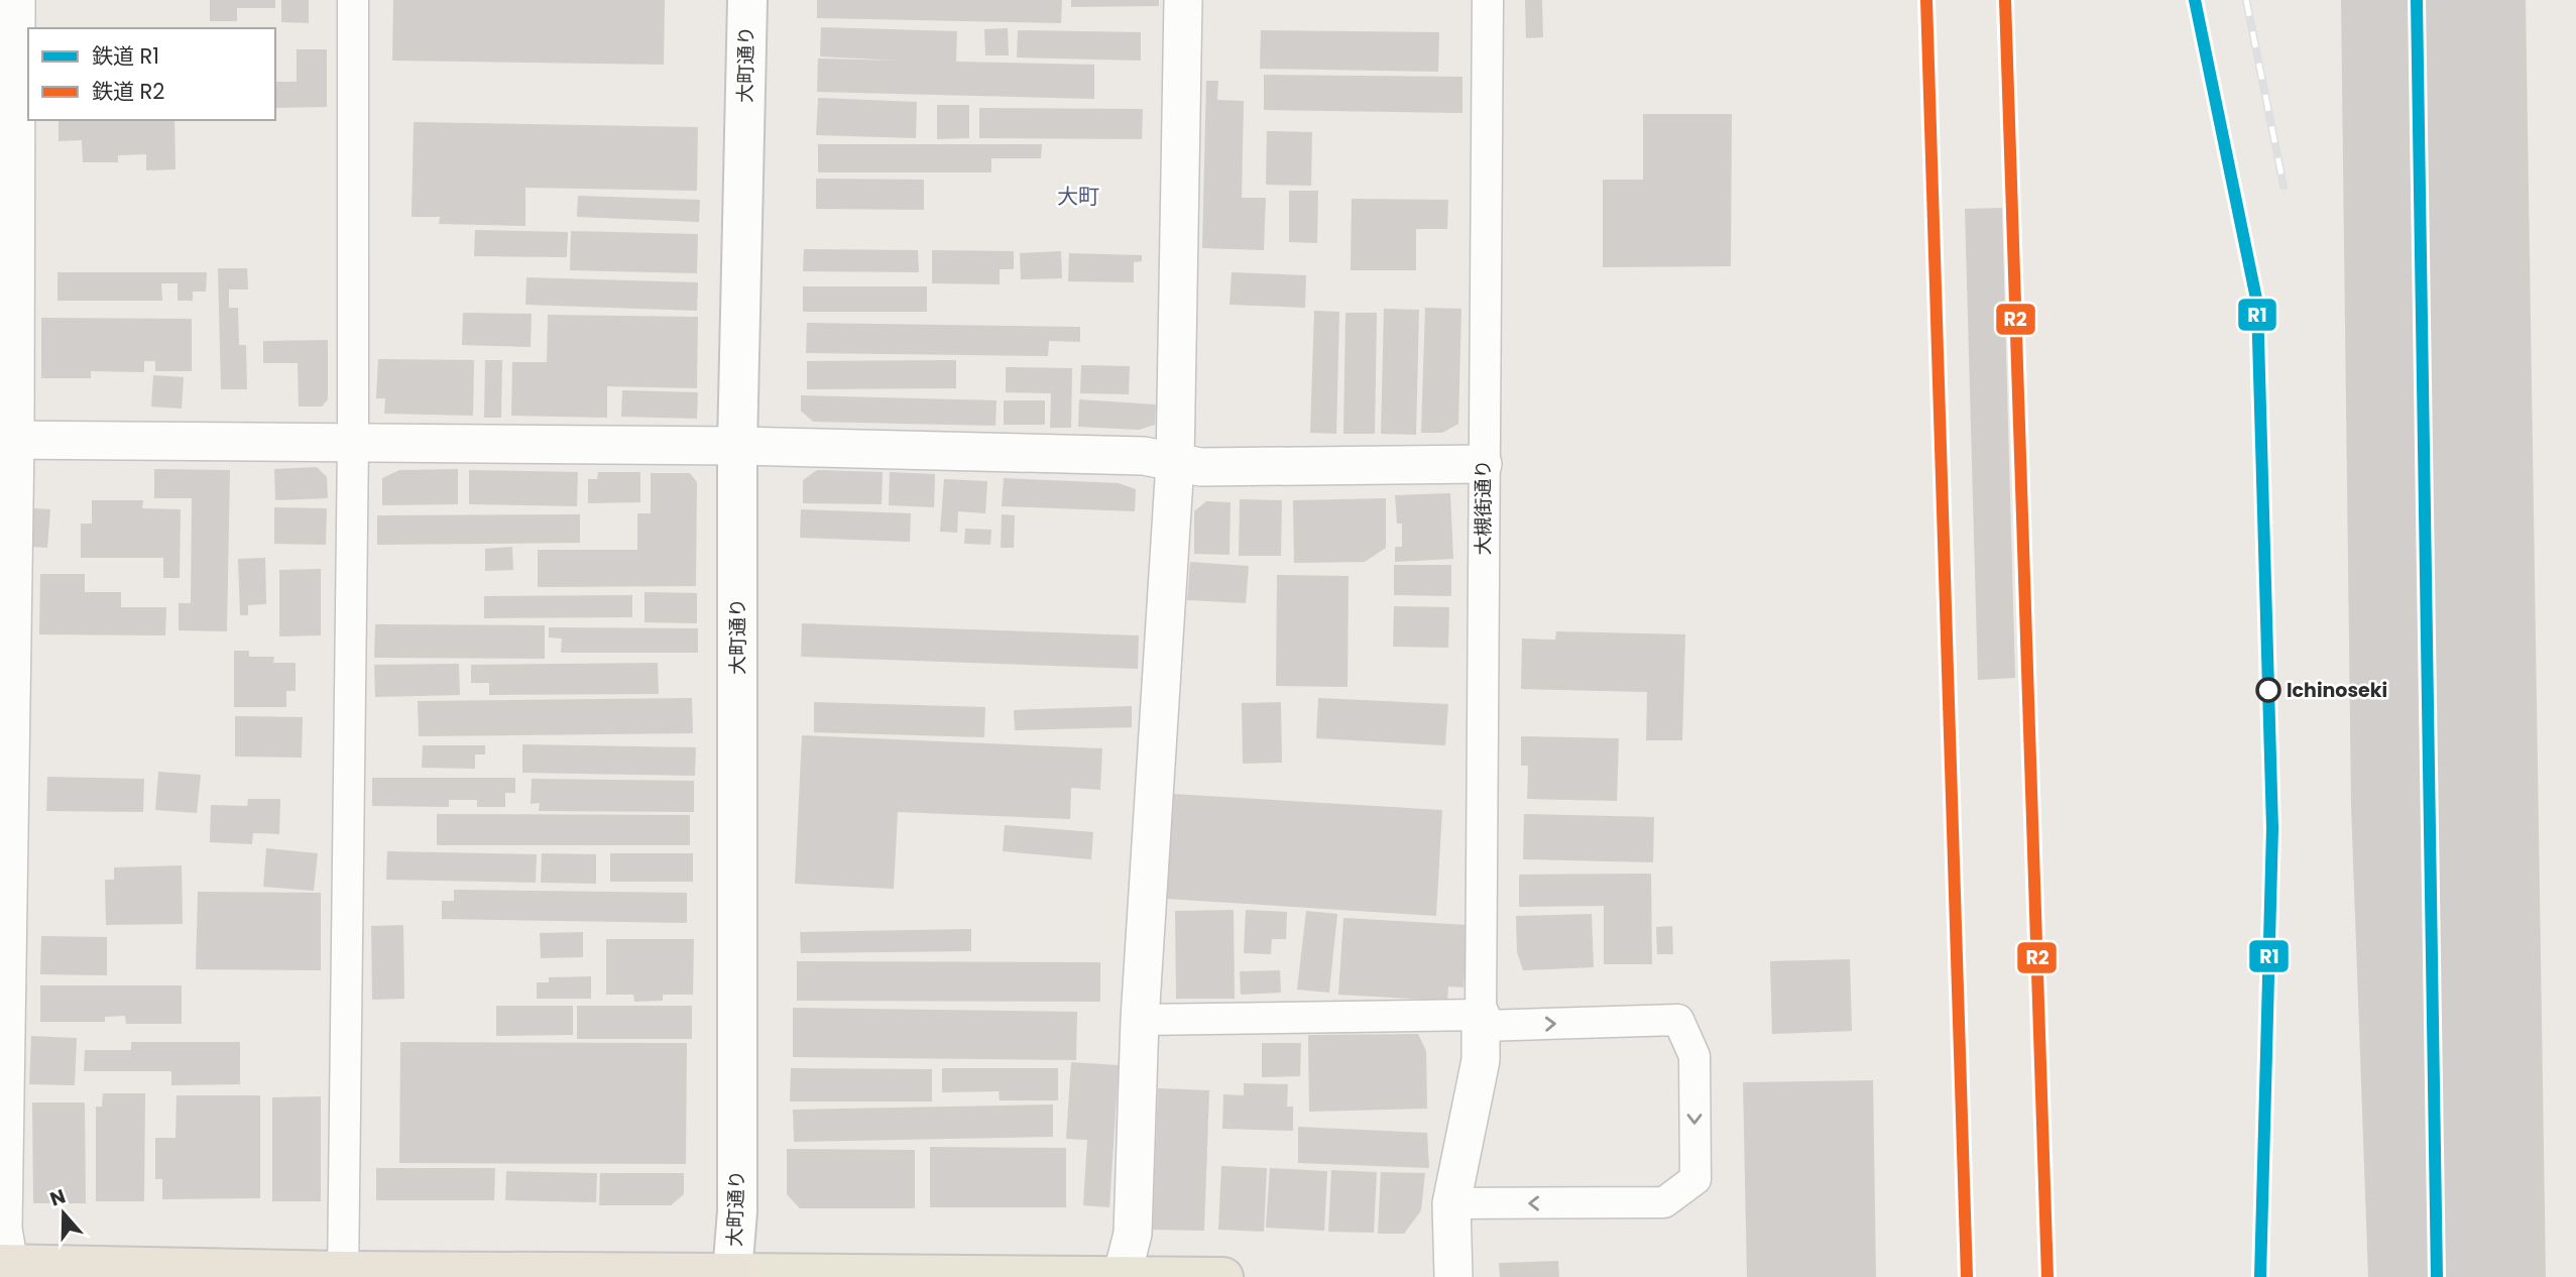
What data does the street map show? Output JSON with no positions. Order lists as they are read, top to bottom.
{
  "streets": {
    "main road": ["大町通り"],
    "street": ["大槻街通り"]
  },
  "districts": ["大町"],
  "places": ["Ichinoseki"],
  "lines": ["rail line R1", "rail line R2"],
  "legend": ["鉄道 R1", "鉄道 R2"],
  "north": "top"
}
